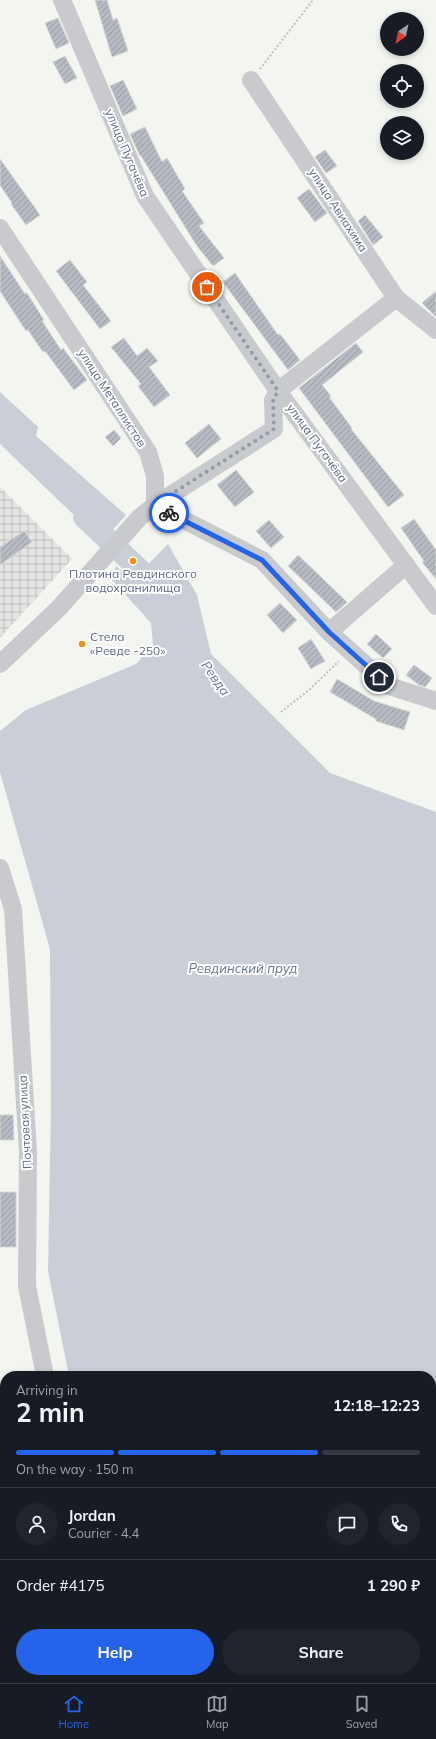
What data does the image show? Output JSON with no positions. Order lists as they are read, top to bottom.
{
  "streets": {
    "street": [
      "улица Пугачёва",
      "улица Авиахима",
      "улица Металлистов",
      "Почтовая улица"
    ]
  },
  "water": ["Ревда", "Ревдинский пруд"],
  "places": ["Плотина Ревдинского водохранилища", "Стела «Ревде -250»"],
  "north": "bottom left",
  "page": {
    "heading": ["2 min", "Arriving in", "12:18–12:23"],
    "panel": [
      "Jordan",
      "Courier · 4.4",
      "Order #4175",
      "1 290 ₽"
    ],
    "bar": "On the way · 150 m",
    "buttons": ["Help", "Share"],
    "tabs": ["Home", "Map", "Saved"]
  }
}
